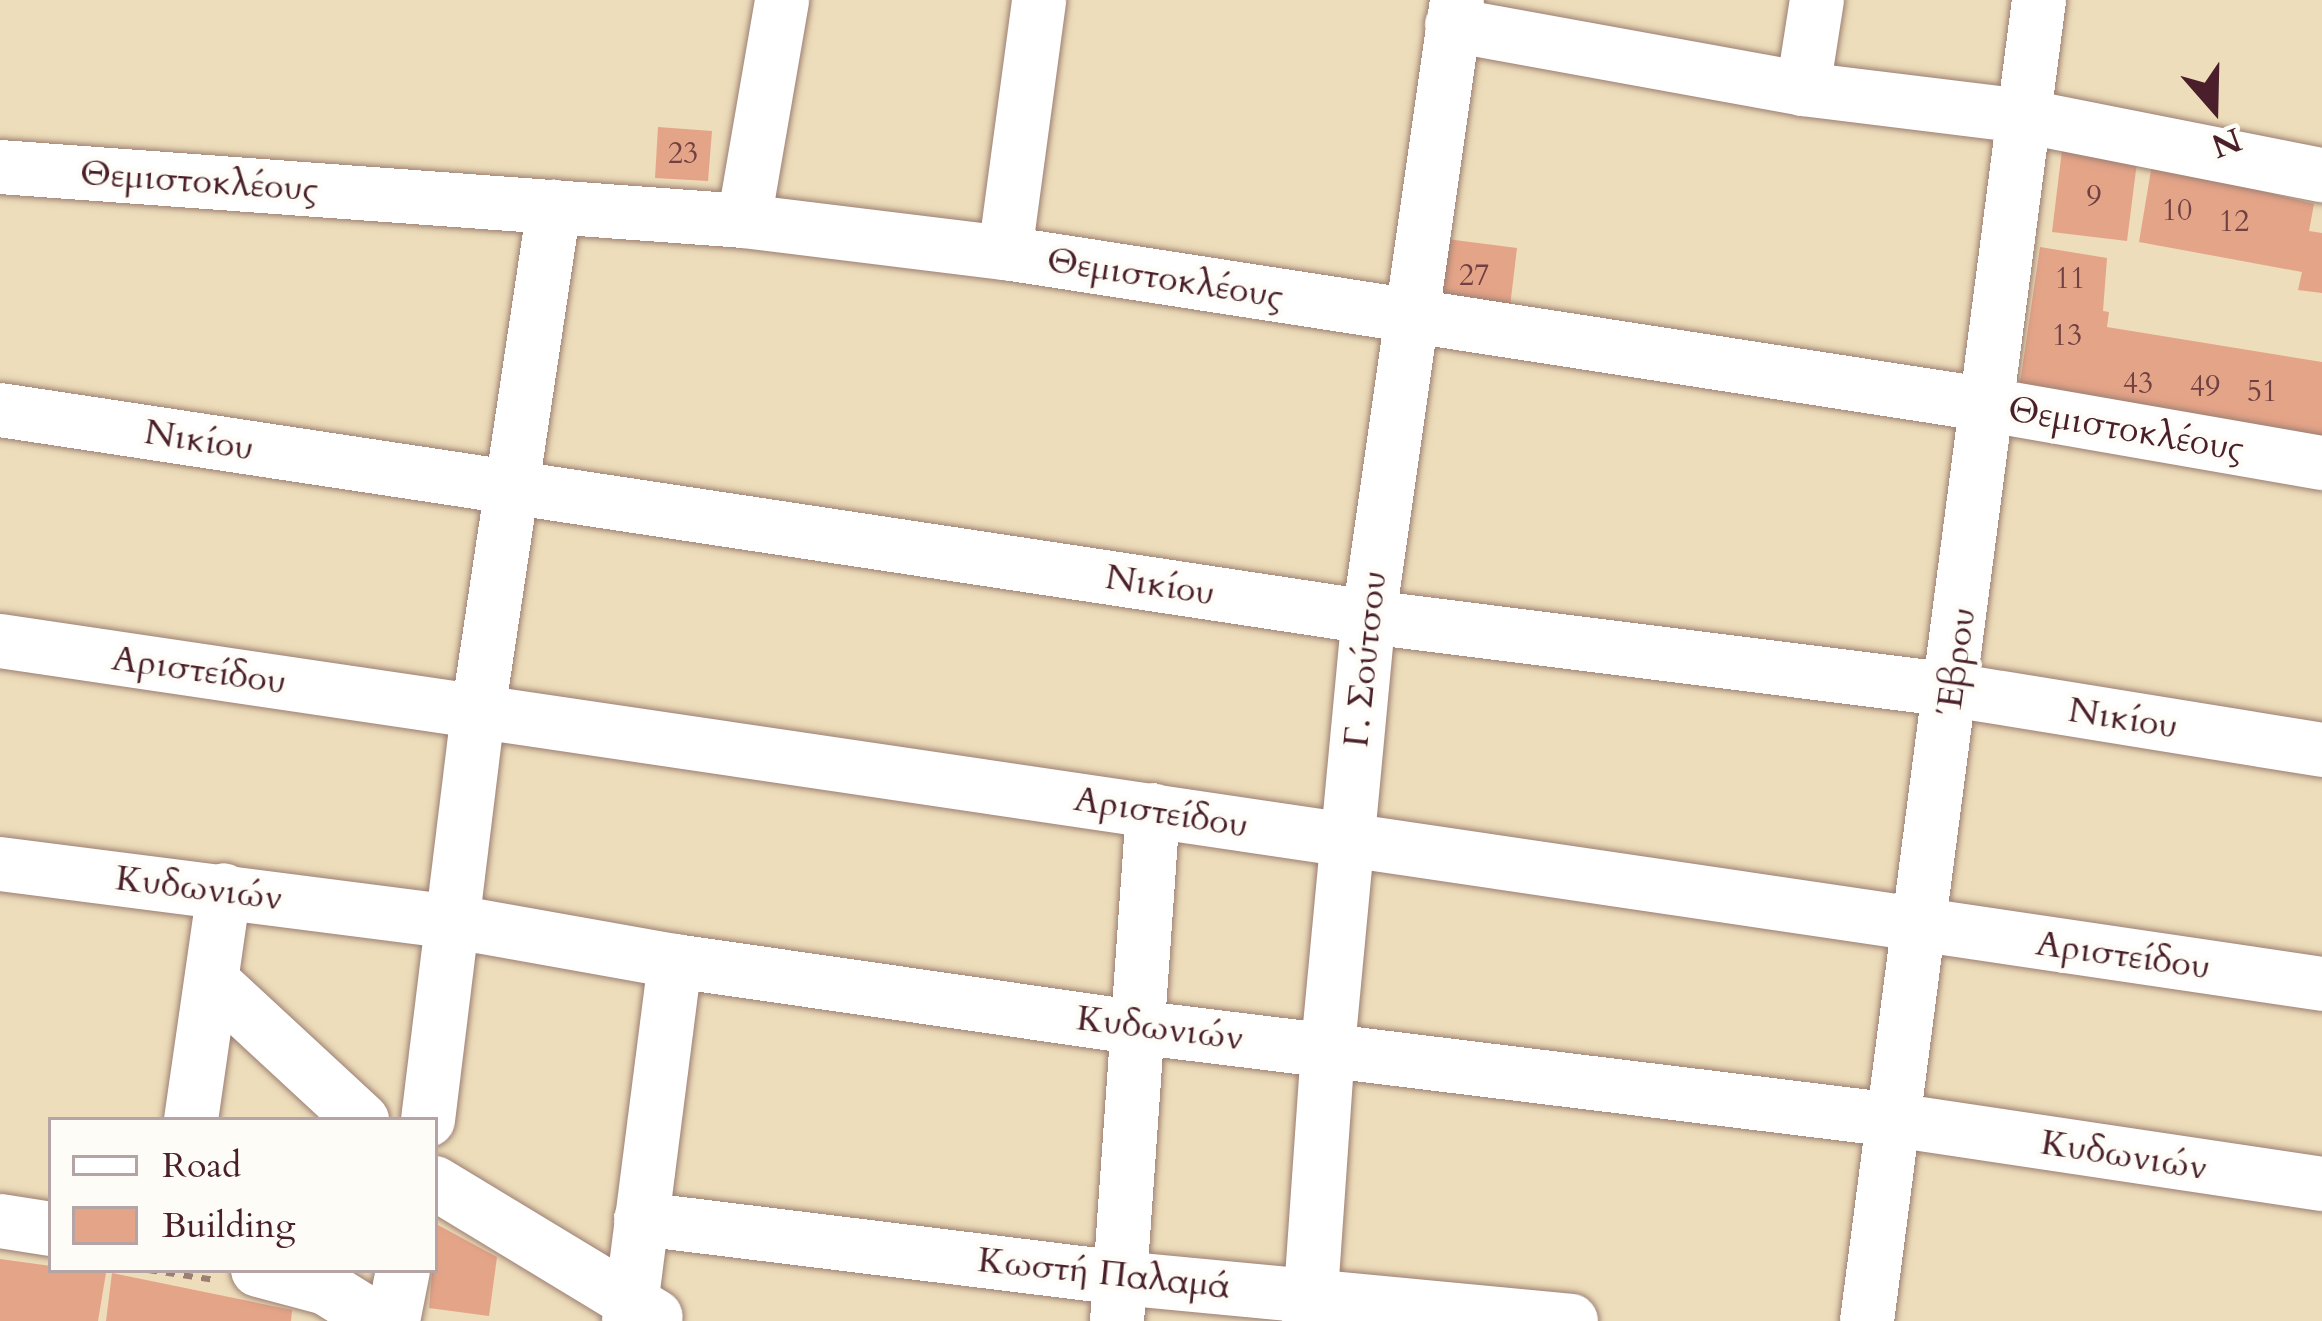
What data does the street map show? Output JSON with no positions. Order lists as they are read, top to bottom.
{
  "streets": {
    "street": [
      "Θεμιστοκλέους",
      "Νικίου",
      "Γ. Σούτσου",
      "Έβρου",
      "Αριστείδου",
      "Κυδωνιών",
      "Κωστή Παλαμά"
    ]
  },
  "crossings": [
    ["Θεμιστοκλέους", "Γ. Σούτσου"],
    ["Θεμιστοκλέους", "Έβρου"],
    ["Νικίου", "Γ. Σούτσου"],
    ["Νικίου", "Έβρου"],
    ["Γ. Σούτσου", "Αριστείδου"],
    ["Γ. Σούτσου", "Κυδωνιών"],
    ["Γ. Σούτσου", "Κωστή Παλαμά"],
    ["Έβρου", "Αριστείδου"],
    ["Έβρου", "Κυδωνιών"]
  ],
  "house_numbers": [
    "23",
    "9",
    "10",
    "12",
    "27",
    "11",
    "13",
    "43",
    "49",
    "51"
  ],
  "legend": ["Road", "Building"],
  "north": "bottom"
}
